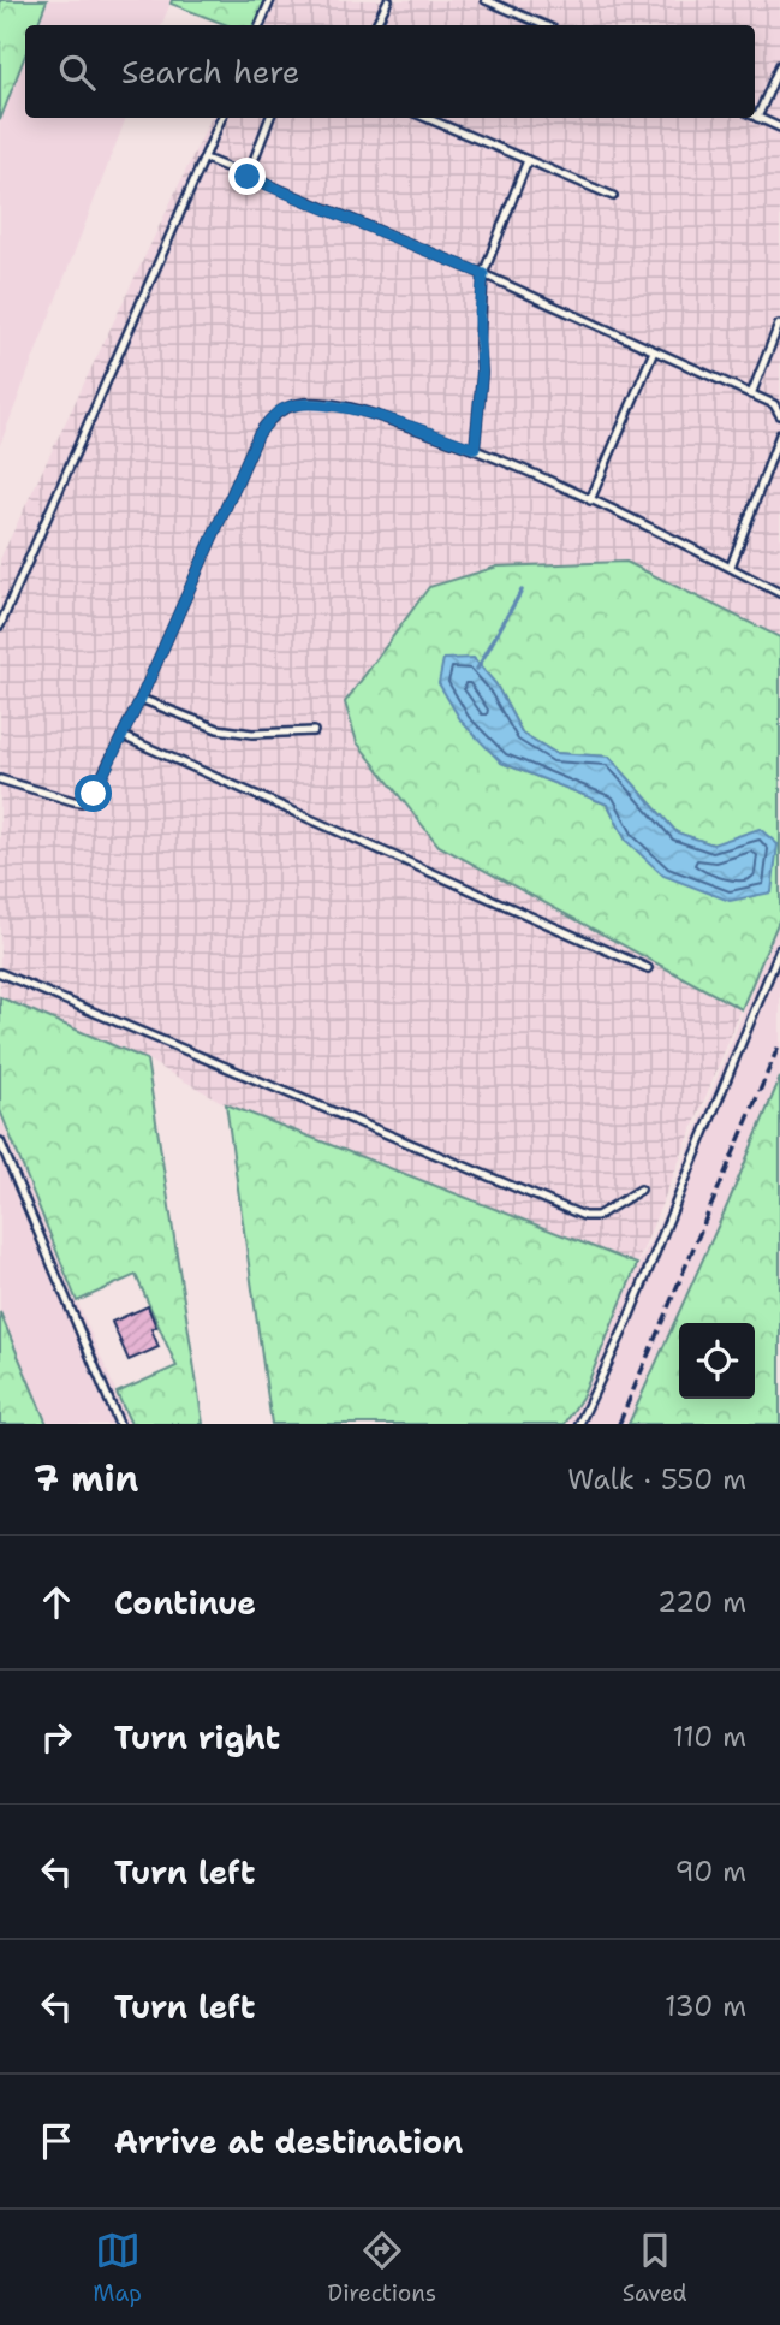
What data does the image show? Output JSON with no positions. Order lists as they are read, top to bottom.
{
  "page": {
    "search": "Search here",
    "heading": ["7 min", "Walk · 550 m"],
    "list": [
      ["Continue", "220 m"],
      ["Turn right", "110 m"],
      ["Turn left", "90 m"],
      ["Turn left", "130 m"],
      "Arrive at destination"
    ],
    "nav": ["Map", "Directions", "Saved"]
  }
}
